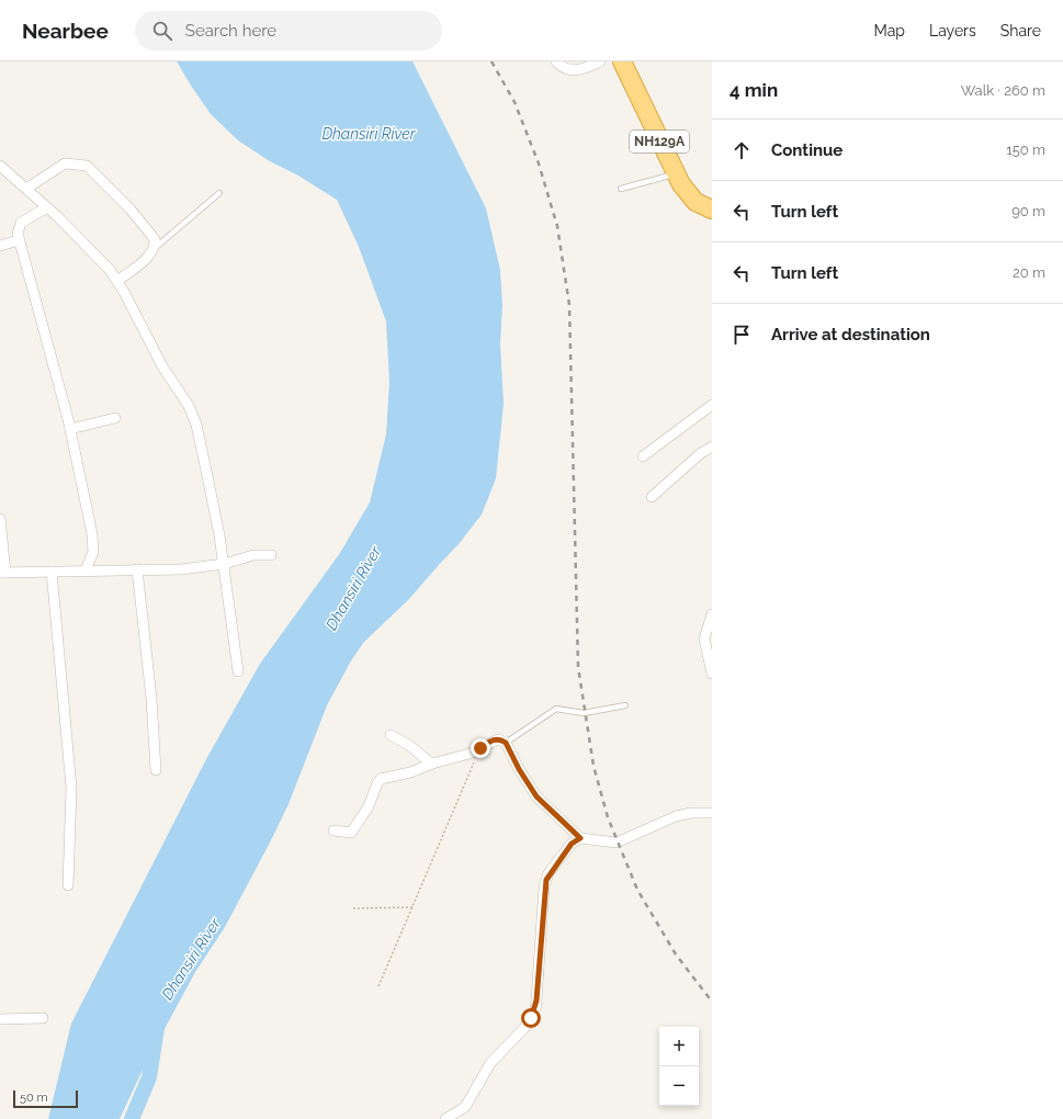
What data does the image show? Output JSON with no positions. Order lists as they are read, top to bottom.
{
  "streets": {
    "highway": ["NH129A"]
  },
  "water": ["Dhansiri River"],
  "scale_bar": "50 m",
  "page": {
    "header": "Nearbee",
    "search": "Search here",
    "nav": ["Map", "Layers", "Share"],
    "heading": ["4 min", "Walk · 260 m"],
    "list": [
      ["Continue", "150 m"],
      ["Turn left", "90 m"],
      ["Turn left", "20 m"],
      "Arrive at destination"
    ],
    "map_buttons": ["+", "−"],
    "scale": "50 m"
  }
}
